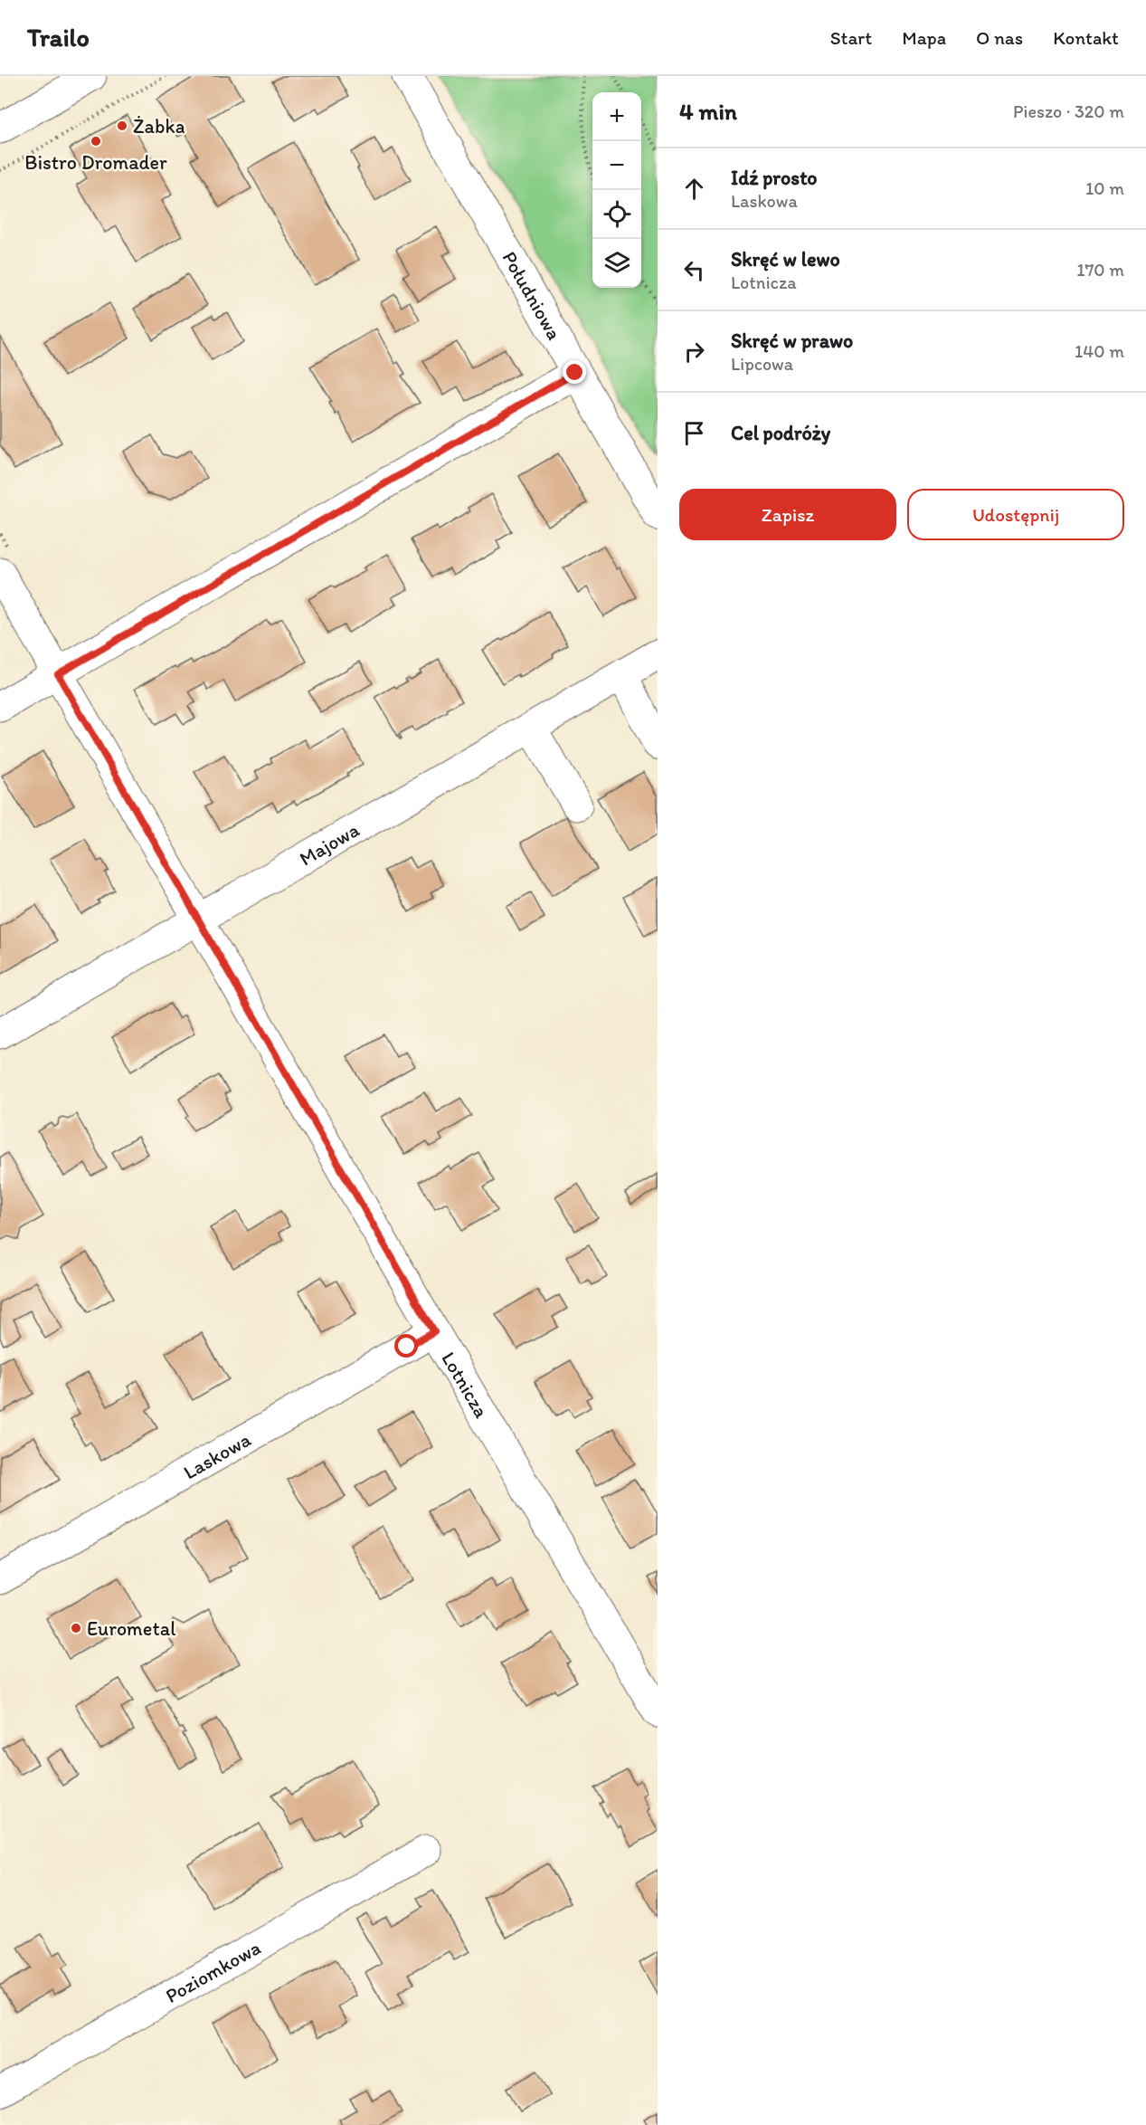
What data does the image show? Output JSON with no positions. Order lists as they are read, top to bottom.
{
  "streets": {
    "street": [
      "Południowa",
      "Majowa",
      "Lotnicza",
      "Laskowa",
      "Poziomkowa"
    ]
  },
  "crossings": [
    ["Majowa", "Lotnicza"],
    ["Lotnicza", "Laskowa"]
  ],
  "places": ["Żabka", "Bistro Dromader", "Eurometal"],
  "page": {
    "header": "Trailo",
    "nav": [
      "Start",
      "Mapa",
      "O nas",
      "Kontakt"
    ],
    "heading": ["4 min", "Pieszo · 320 m"],
    "map_buttons": ["+", "−"],
    "list": [
      ["Idź prosto", "Laskowa", "10 m"],
      ["Skręć w lewo", "Lotnicza", "170 m"],
      ["Skręć w prawo", "Lipcowa", "140 m"],
      "Cel podróży"
    ],
    "buttons": ["Zapisz", "Udostępnij"]
  }
}
